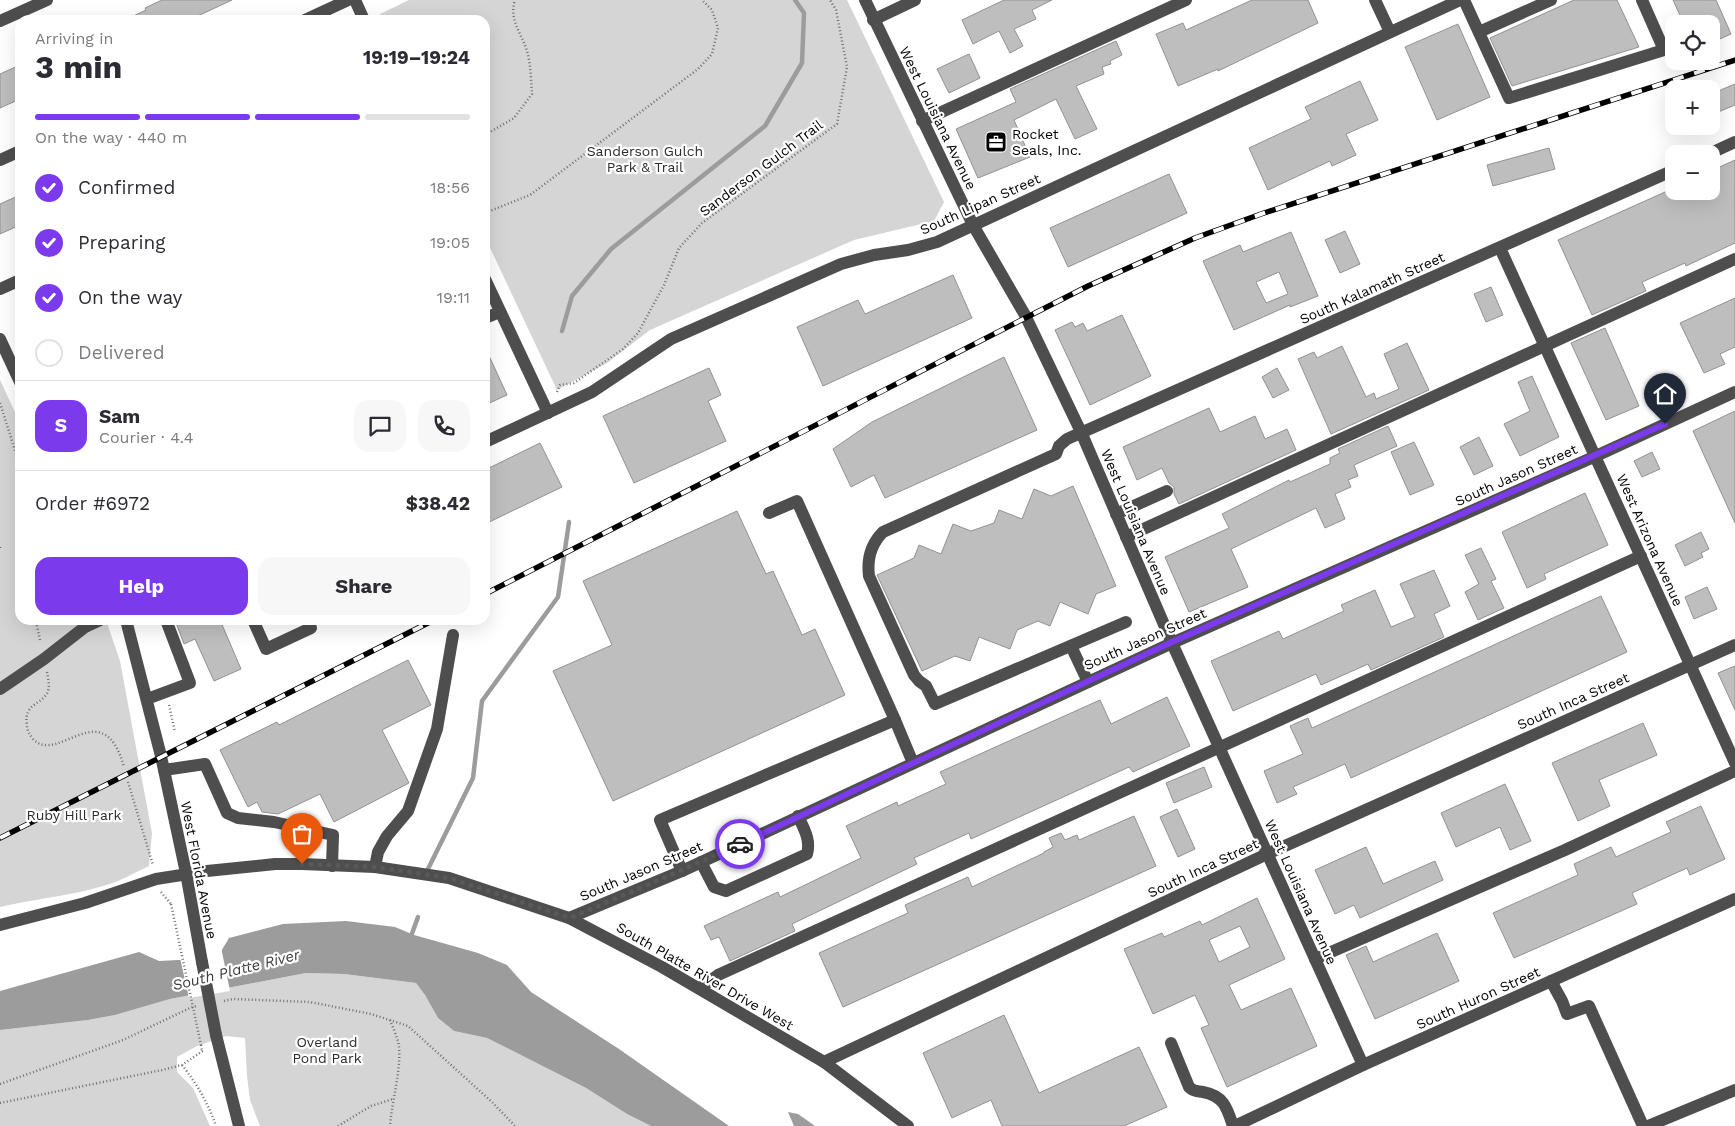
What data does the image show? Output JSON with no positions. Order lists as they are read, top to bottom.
{
  "streets": {
    "street": [
      "West Louisiana Avenue",
      "South Lipan Street",
      "South Kalamath Street",
      "South Jason Street",
      "West Arizona Avenue",
      "South Inca Street",
      "West Florida Avenue",
      "South Platte River Drive West",
      "South Huron Street"
    ],
    "path": ["Sanderson Gulch Trail"]
  },
  "crossings": [
    ["West Louisiana Avenue", "South Lipan Street"],
    ["West Louisiana Avenue", "South Kalamath Street"],
    ["West Louisiana Avenue", "South Jason Street"],
    ["West Louisiana Avenue", "South Inca Street"],
    ["West Louisiana Avenue", "South Huron Street"],
    ["Sanderson Gulch Trail", "South Lipan Street"],
    ["South Kalamath Street", "West Arizona Avenue"],
    ["South Jason Street", "West Arizona Avenue"],
    ["South Jason Street", "South Platte River Drive West"],
    ["West Arizona Avenue", "South Inca Street"],
    ["South Inca Street", "South Platte River Drive West"],
    ["West Florida Avenue", "South Platte River Drive West"]
  ],
  "water": ["South Platte River"],
  "parks": ["Sanderson Gulch Park & Trail", "Ruby Hill Park", "Overland Pond Park"],
  "places": {
    "office": ["Rocket Seals, Inc."]
  },
  "page": {
    "map_buttons": ["+", "−"],
    "heading": ["3 min", "Arriving in", "19:19–19:24"],
    "panel": [
      "Sam",
      "Courier · 4.4",
      "Order #6972",
      "$38.42"
    ],
    "bar": "On the way · 440 m",
    "list": [
      ["Confirmed", "18:56"],
      ["Preparing", "19:05"],
      ["On the way", "19:11"],
      "Delivered"
    ],
    "round": "S",
    "buttons": ["Help", "Share"]
  }
}
